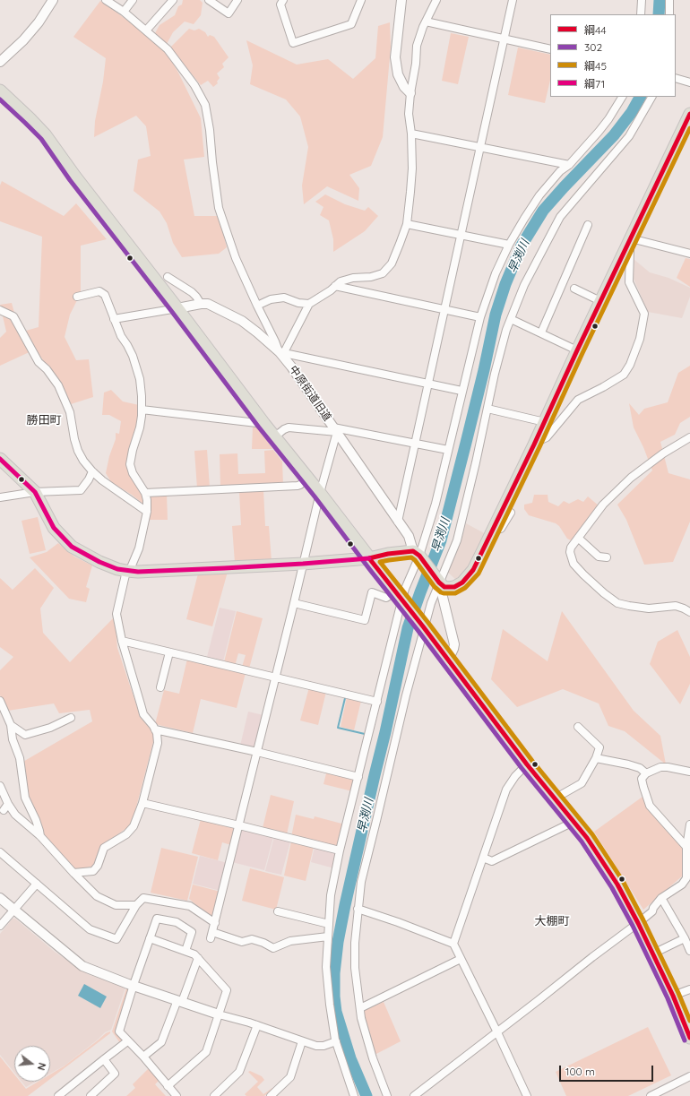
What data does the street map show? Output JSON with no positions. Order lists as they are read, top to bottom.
{
  "streets": {
    "street": ["中原街道旧道"]
  },
  "districts": ["勝田町", "大棚町"],
  "water": ["早渕川"],
  "lines": [
    "transit line 302",
    "transit line 綱44",
    "transit line 綱45",
    "transit line 綱71"
  ],
  "legend": [
    "綱44",
    "302",
    "綱45",
    "綱71"
  ],
  "scale_bar": "100 m",
  "north": "right"
}
